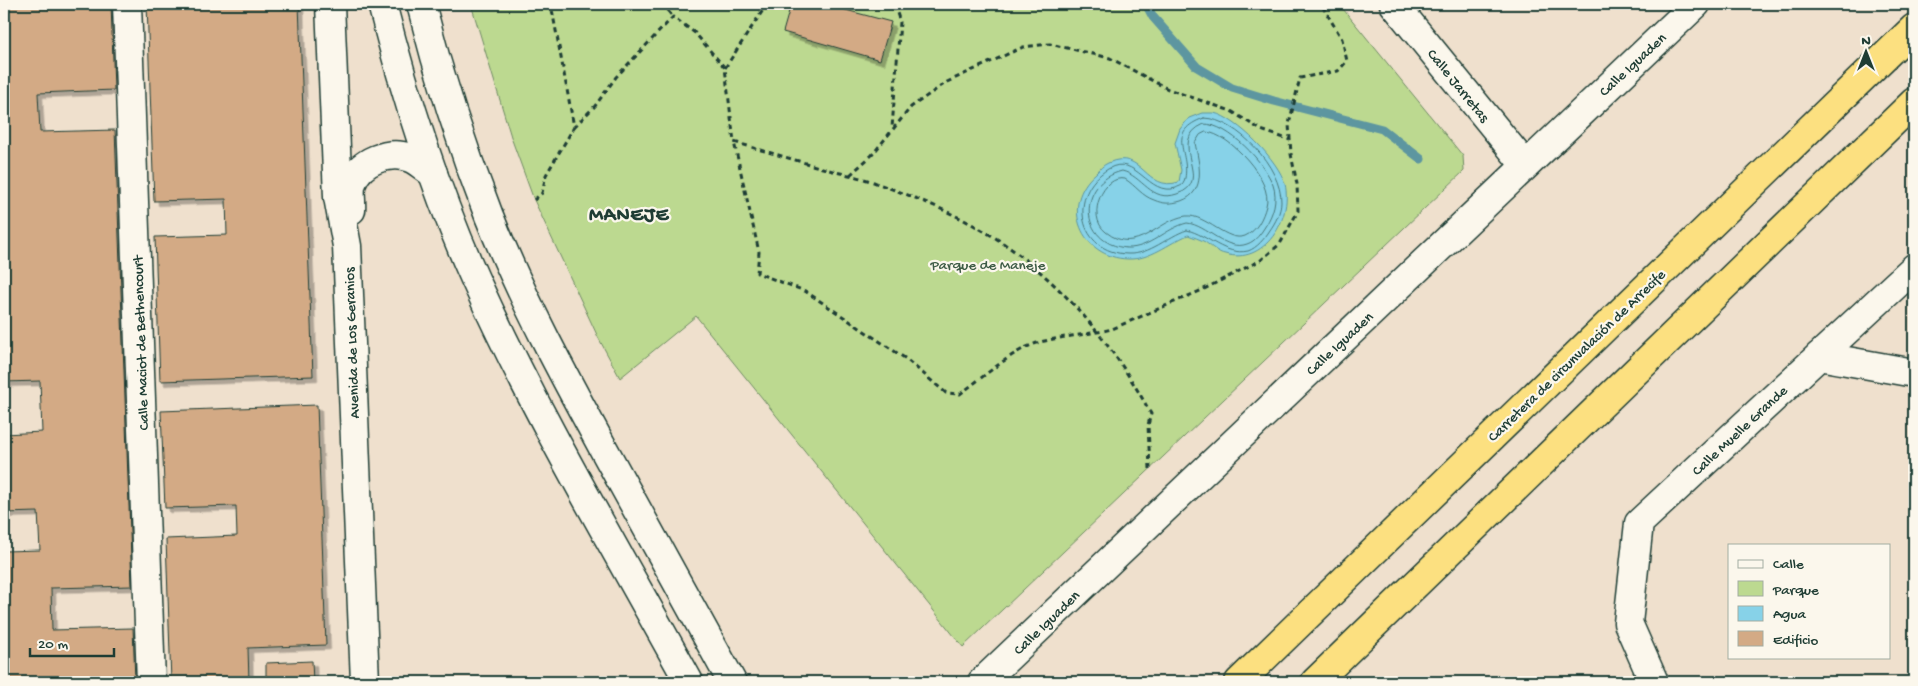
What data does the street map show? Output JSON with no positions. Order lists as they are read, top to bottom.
{
  "streets": {
    "highway": ["Carretera de circunvalación de Arrecife"],
    "street": [
      "Calle Iguaden",
      "Calle Jarretas",
      "Calle Maciot de Bethencourt",
      "Avenida de Los Geranios",
      "Calle Muelle Grande"
    ]
  },
  "crossings": [
    ["Calle Iguaden", "Calle Jarretas"]
  ],
  "districts": ["MANEJE"],
  "parks": ["Parque de Maneje"],
  "legend": [
    "Calle",
    "Parque",
    "Agua",
    "Edificio"
  ],
  "scale_bar": "20 m",
  "north": "top"
}
